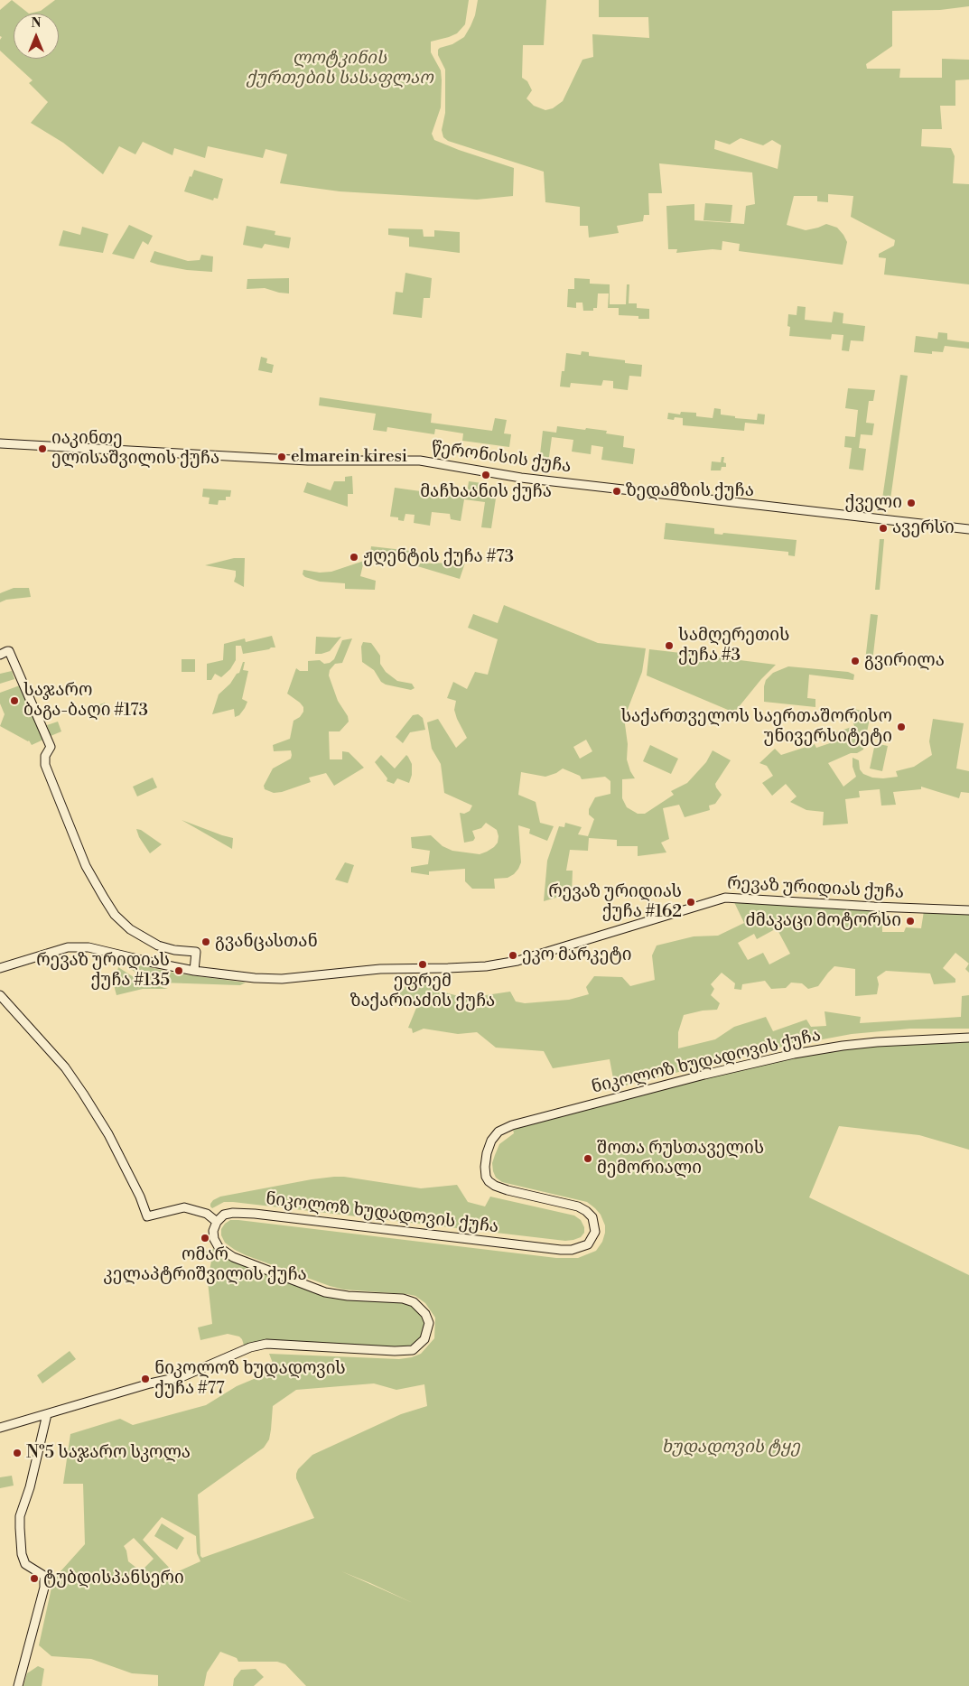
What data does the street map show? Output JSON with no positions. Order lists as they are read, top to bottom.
{
  "streets": {
    "street": ["წერონისის ქუჩა", "რევაზ ურიდიას ქუჩა", "ნიკოლოზ ხუდადოვის ქუჩა"]
  },
  "parks": ["ლოტკინის ქურთების სასაფლაო", "ხუდადოვის ტყე"],
  "places": [
    "იაკინთე ელისაშვილის ქუჩა",
    "elmarein kiresi",
    "მაჩხაანის ქუჩა",
    "ზედამზის ქუჩა",
    "ქველი",
    "ავერსი",
    "ჟღენტის ქუჩა #73",
    "სამღერეთის ქუჩა #3",
    "გვირილა",
    "საჯარო ბაგა-ბაღი #173",
    "საქართველოს საერთაშორისო უნივერსიტეტი",
    "რევაზ ურიდიას ქუჩა #162",
    "ძმაკაცი მოტორსი",
    "გვანცასთან",
    "ეკო მარკეტი",
    "ეფრემ ზაქარიაძის ქუჩა",
    "რევაზ ურიდიას ქუჩა #135",
    "შოთა რუსთაველის მემორიალი",
    "ომარ კელაპტრიშვილის ქუჩა",
    "ნიკოლოზ ხუდადოვის ქუჩა #77",
    "№5 საჯარო სკოლა",
    "ტუბდისპანსერი"
  ],
  "north": "top"
}
